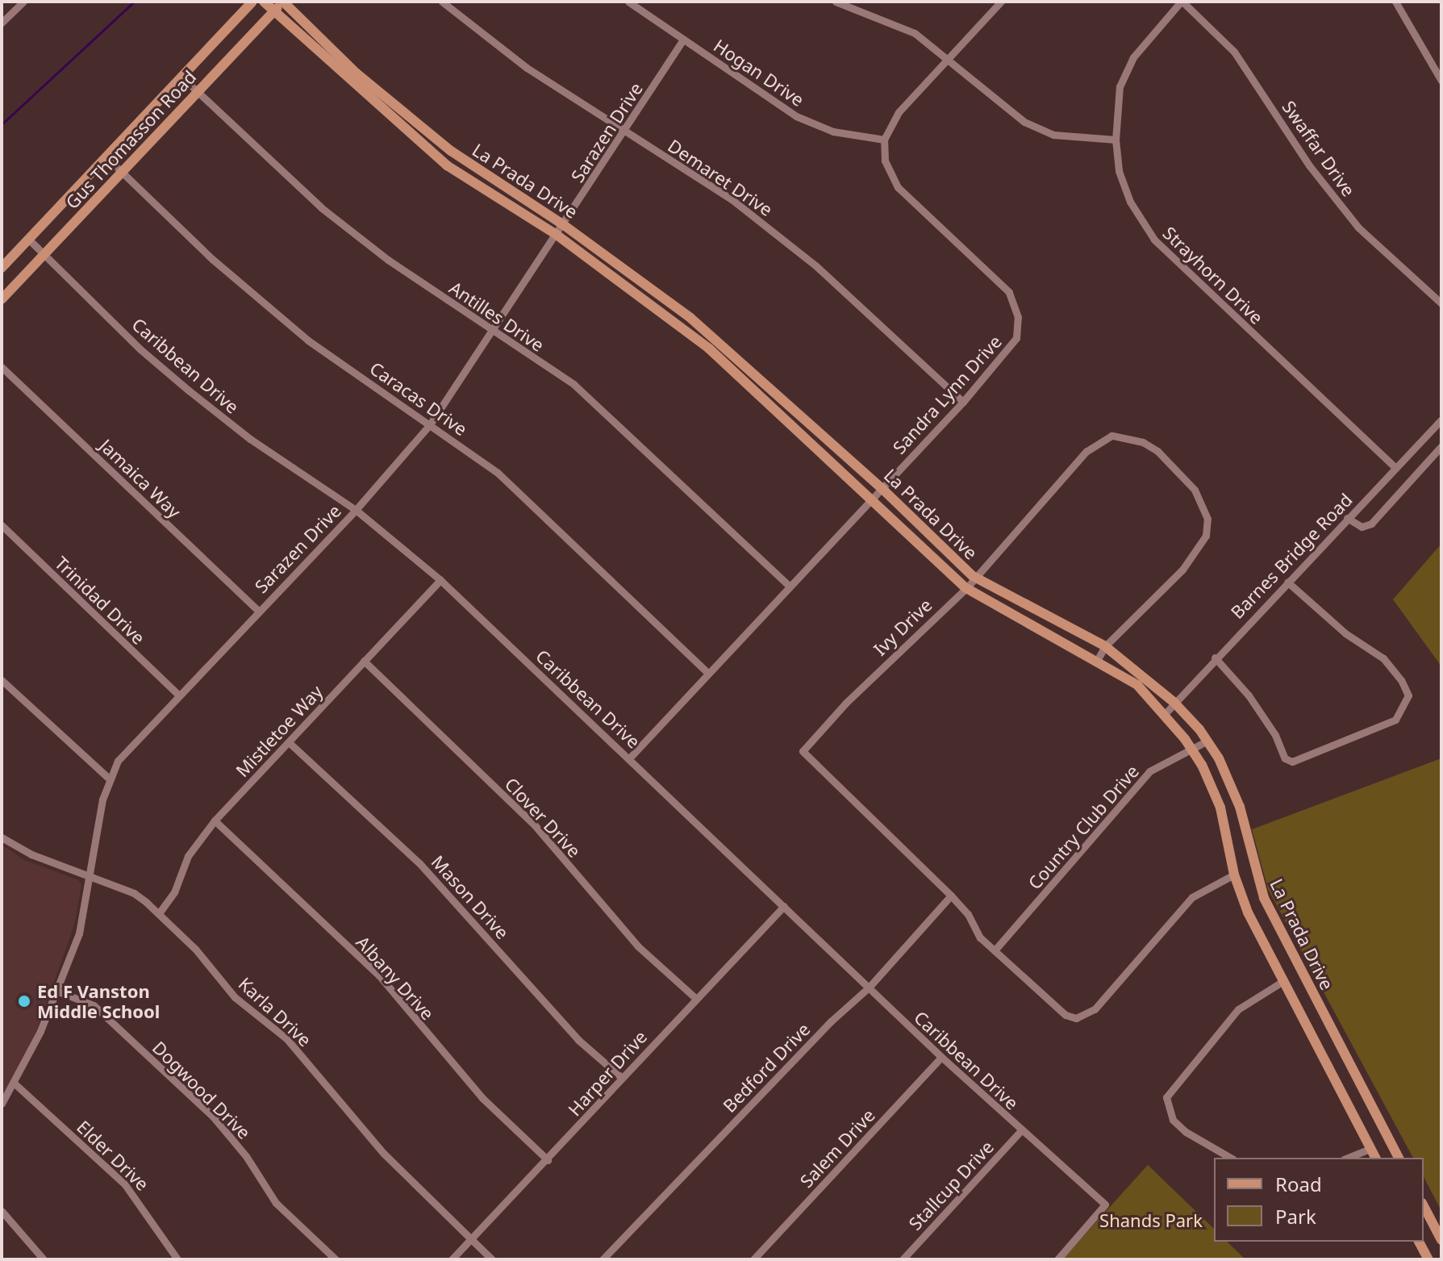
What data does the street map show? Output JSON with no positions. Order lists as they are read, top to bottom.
{
  "streets": {
    "main road": ["Gus Thomasson Road", "La Prada Drive"],
    "street": [
      "Hogan Drive",
      "Sarazen Drive",
      "Swaffar Drive",
      "Demaret Drive",
      "Strayhorn Drive",
      "Antilles Drive",
      "Caribbean Drive",
      "Sandra Lynn Drive",
      "Caracas Drive",
      "Jamaica Way",
      "Barnes Bridge Road",
      "Trinidad Drive",
      "Ivy Drive",
      "Mistletoe Way",
      "Clover Drive",
      "Country Club Drive",
      "Mason Drive",
      "Albany Drive",
      "Karla Drive",
      "Bedford Drive",
      "Harper Drive",
      "Dogwood Drive",
      "Salem Drive",
      "Elder Drive",
      "Stallcup Drive"
    ]
  },
  "crossings": [
    ["Hogan Drive", "Sarazen Drive"],
    ["Hogan Drive", "Sandra Lynn Drive"],
    ["Sarazen Drive", "Demaret Drive"],
    ["Sarazen Drive", "La Prada Drive"],
    ["Sarazen Drive", "Antilles Drive"],
    ["Sarazen Drive", "Caribbean Drive"],
    ["Sarazen Drive", "Caracas Drive"],
    ["Sarazen Drive", "Jamaica Way"],
    ["Sarazen Drive", "Trinidad Drive"],
    ["Sarazen Drive", "Karla Drive"],
    ["Sarazen Drive", "Dogwood Drive"],
    ["Sarazen Drive", "Elder Drive"],
    ["Gus Thomasson Road", "La Prada Drive"],
    ["Gus Thomasson Road", "Antilles Drive"],
    ["Gus Thomasson Road", "Caribbean Drive"],
    ["Gus Thomasson Road", "Caracas Drive"],
    ["Swaffar Drive", "Strayhorn Drive"],
    ["Demaret Drive", "Sandra Lynn Drive"],
    ["La Prada Drive", "Sandra Lynn Drive"],
    ["La Prada Drive", "Barnes Bridge Road"],
    ["La Prada Drive", "Ivy Drive"],
    ["La Prada Drive", "Country Club Drive"],
    ["Strayhorn Drive", "Barnes Bridge Road"],
    ["Antilles Drive", "Sandra Lynn Drive"],
    ["Caribbean Drive", "Sandra Lynn Drive"],
    ["Caribbean Drive", "Mistletoe Way"],
    ["Caribbean Drive", "Bedford Drive"],
    ["Caribbean Drive", "Harper Drive"],
    ["Caribbean Drive", "Salem Drive"],
    ["Caribbean Drive", "Stallcup Drive"],
    ["Sandra Lynn Drive", "Caracas Drive"],
    ["Ivy Drive", "Country Club Drive"],
    ["Ivy Drive", "Bedford Drive"],
    ["Mistletoe Way", "Clover Drive"],
    ["Mistletoe Way", "Mason Drive"],
    ["Mistletoe Way", "Albany Drive"],
    ["Mistletoe Way", "Karla Drive"],
    ["Clover Drive", "Harper Drive"],
    ["Mason Drive", "Harper Drive"],
    ["Albany Drive", "Harper Drive"],
    ["Karla Drive", "Harper Drive"]
  ],
  "parks": ["Shands Park"],
  "places": ["Ed F Vanston Middle School"],
  "legend": ["Road", "Park"]
}
